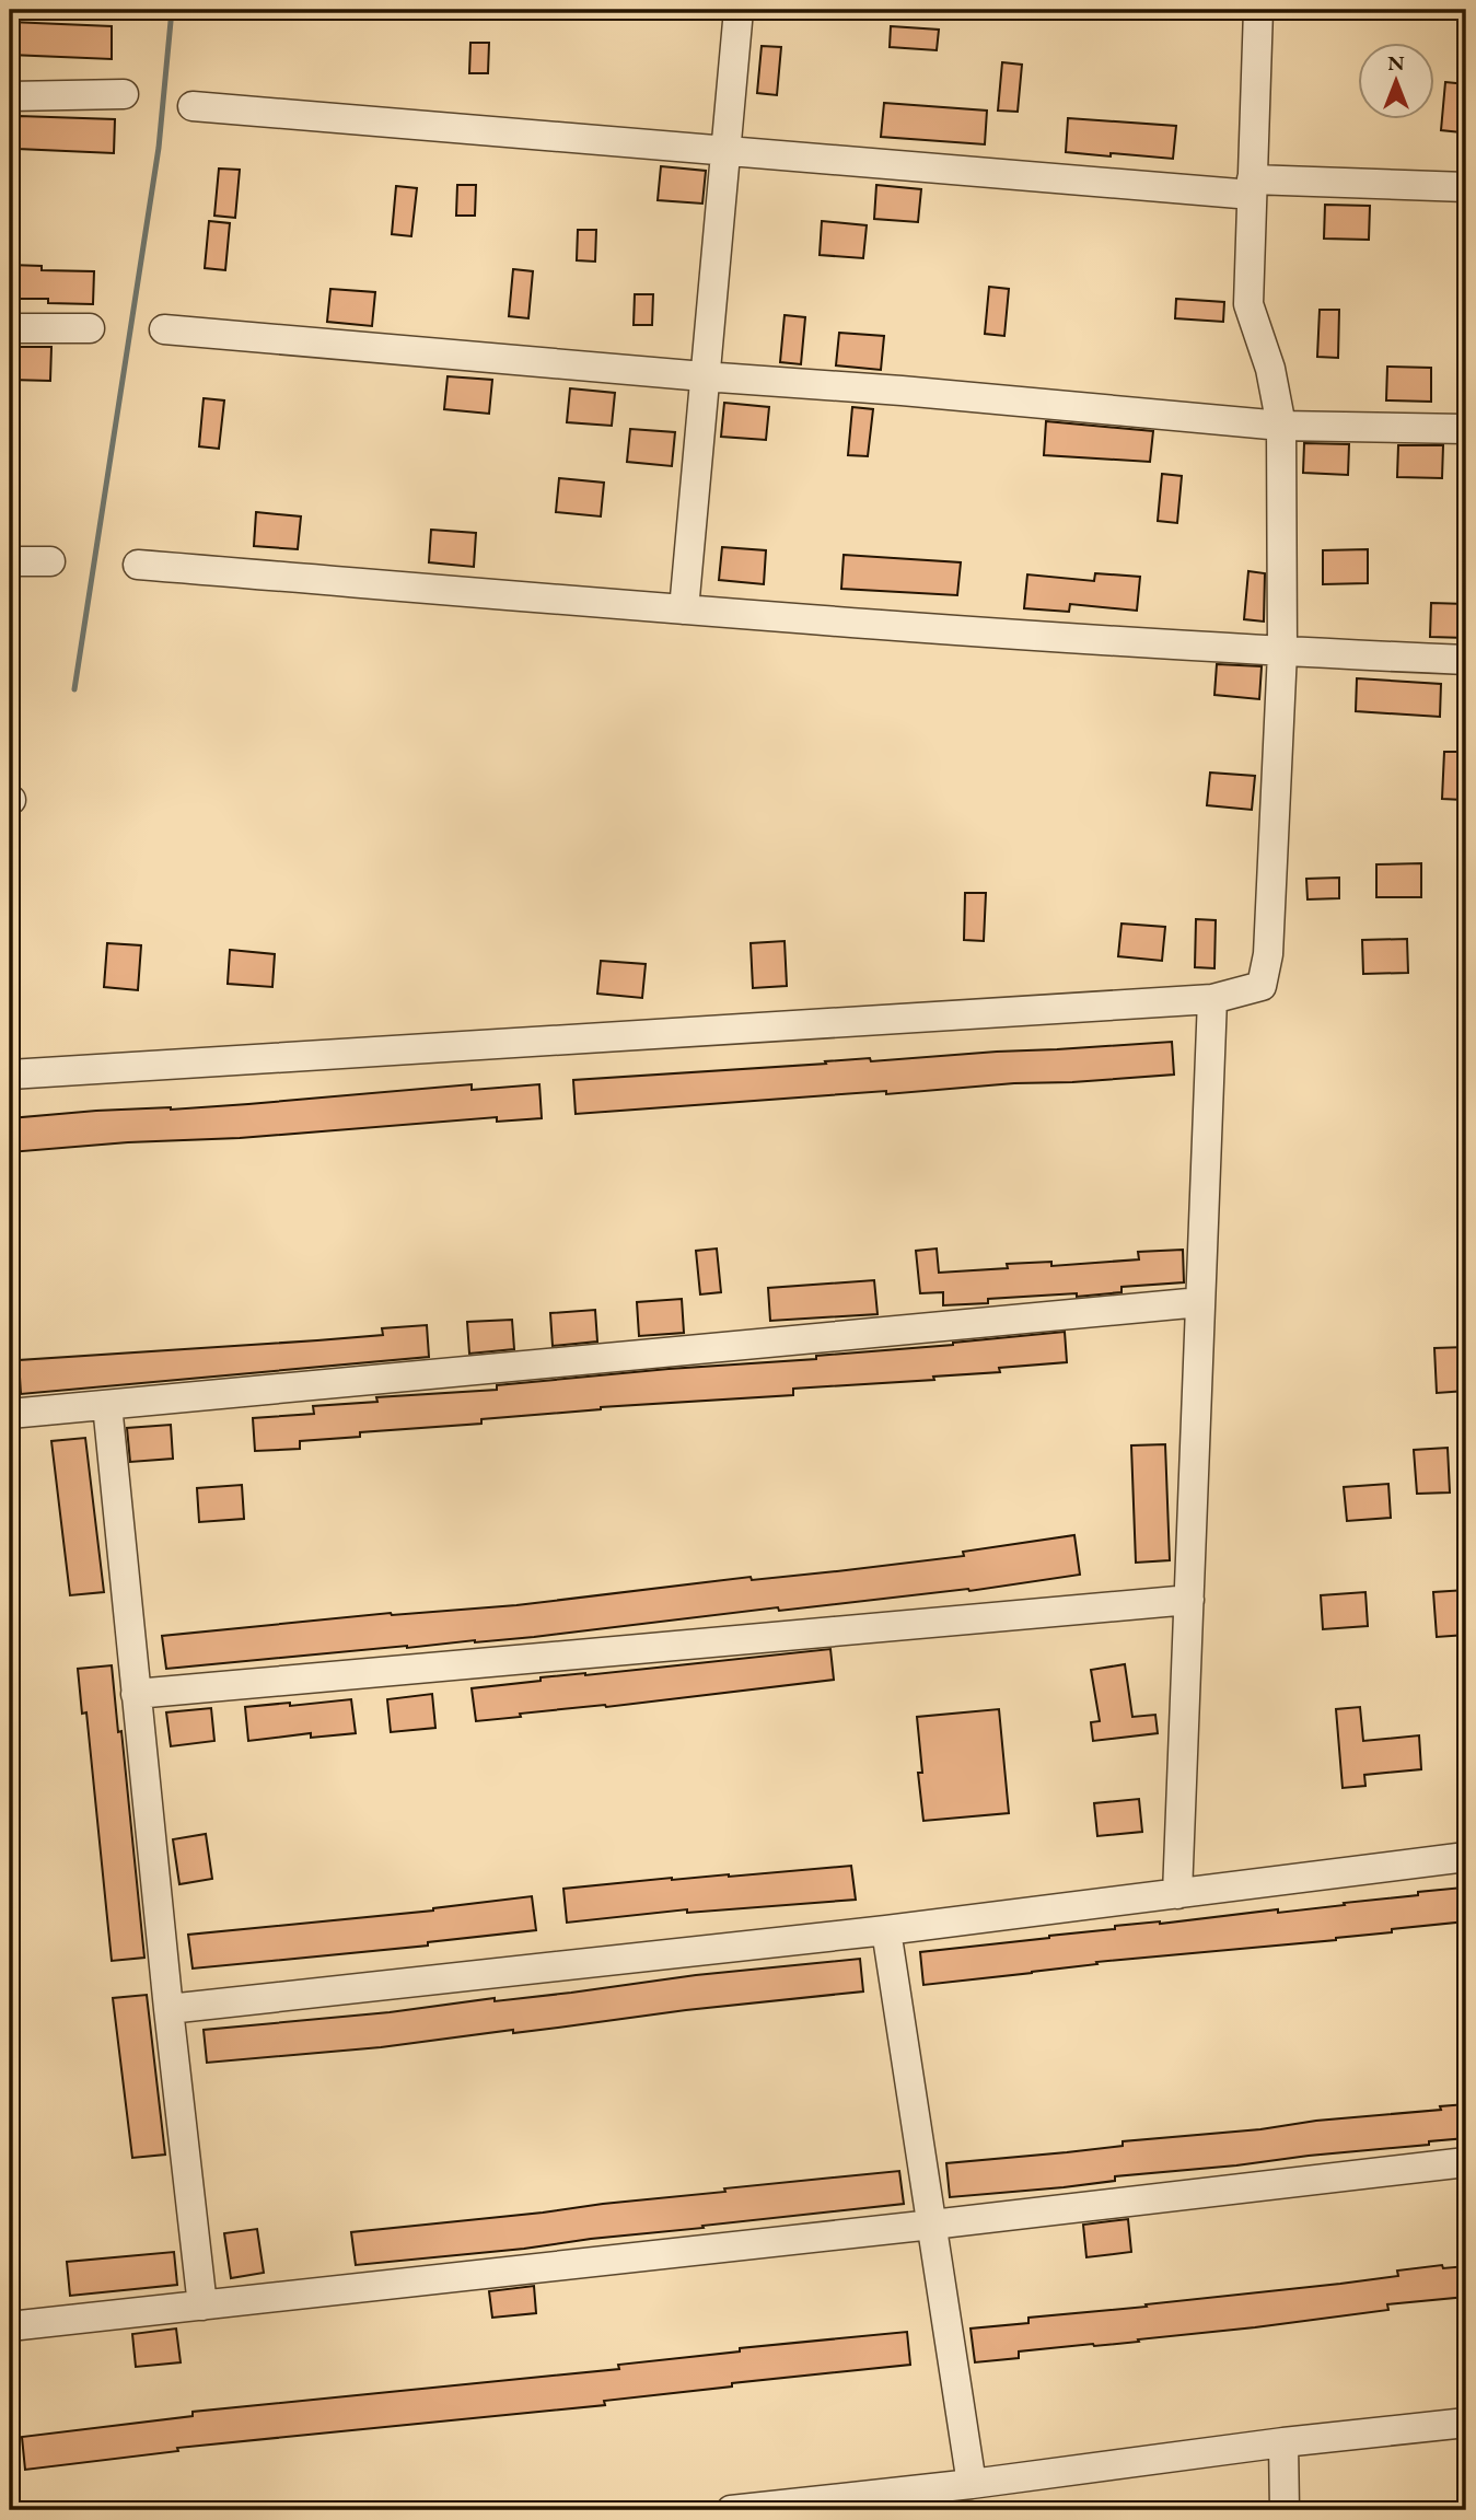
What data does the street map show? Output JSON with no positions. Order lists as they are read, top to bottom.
{
  "north": "top"
}
